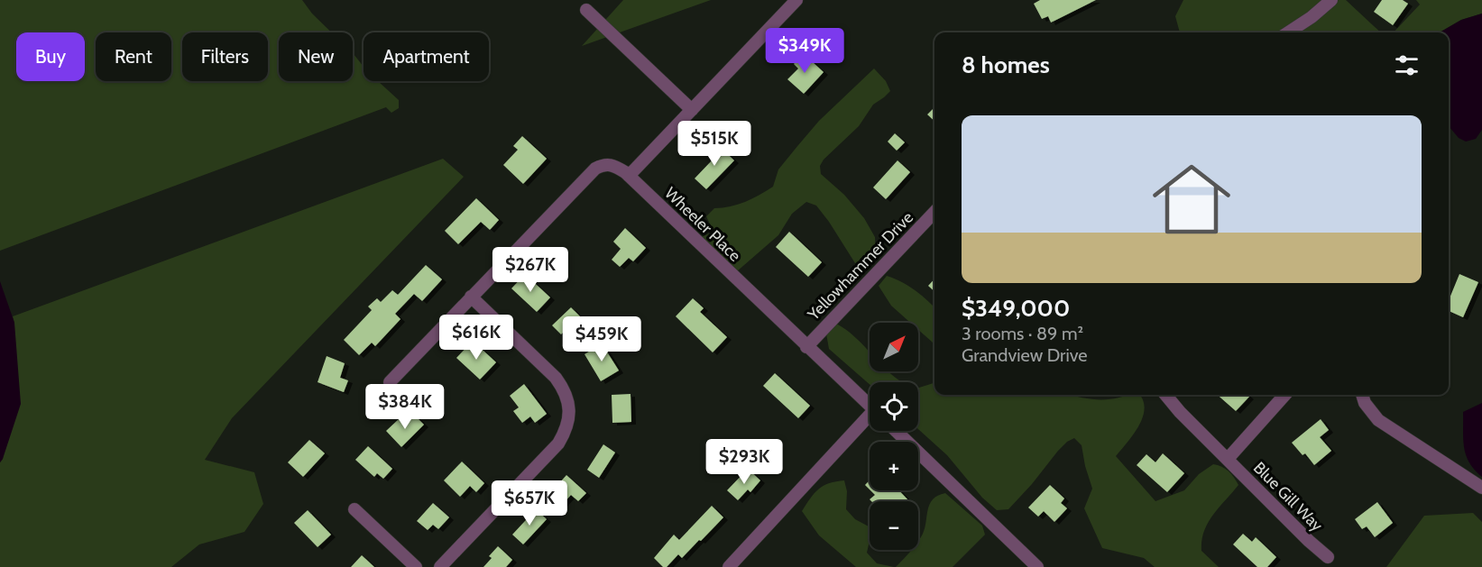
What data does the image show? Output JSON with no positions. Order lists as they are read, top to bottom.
{
  "streets": {
    "street": ["Wheeler Place", "Yellowhammer Drive", "Blue Gill Way"]
  },
  "crossings": [
    ["Wheeler Place", "Yellowhammer Drive"]
  ],
  "north": "top right",
  "page": {
    "price": [
      "$349K",
      "$515K",
      "$267K",
      "$616K",
      "$459K",
      "$384K",
      "$293K",
      "$657K"
    ],
    "chip": [
      "Buy",
      "Rent",
      "Filters",
      "New",
      "Apartment"
    ],
    "heading": "8 homes",
    "list": [
      {
        "name": "$349,000",
        "note": "3 rooms · 89 m² · Grandview Drive"
      }
    ],
    "map_buttons": ["+", "−"]
  }
}
